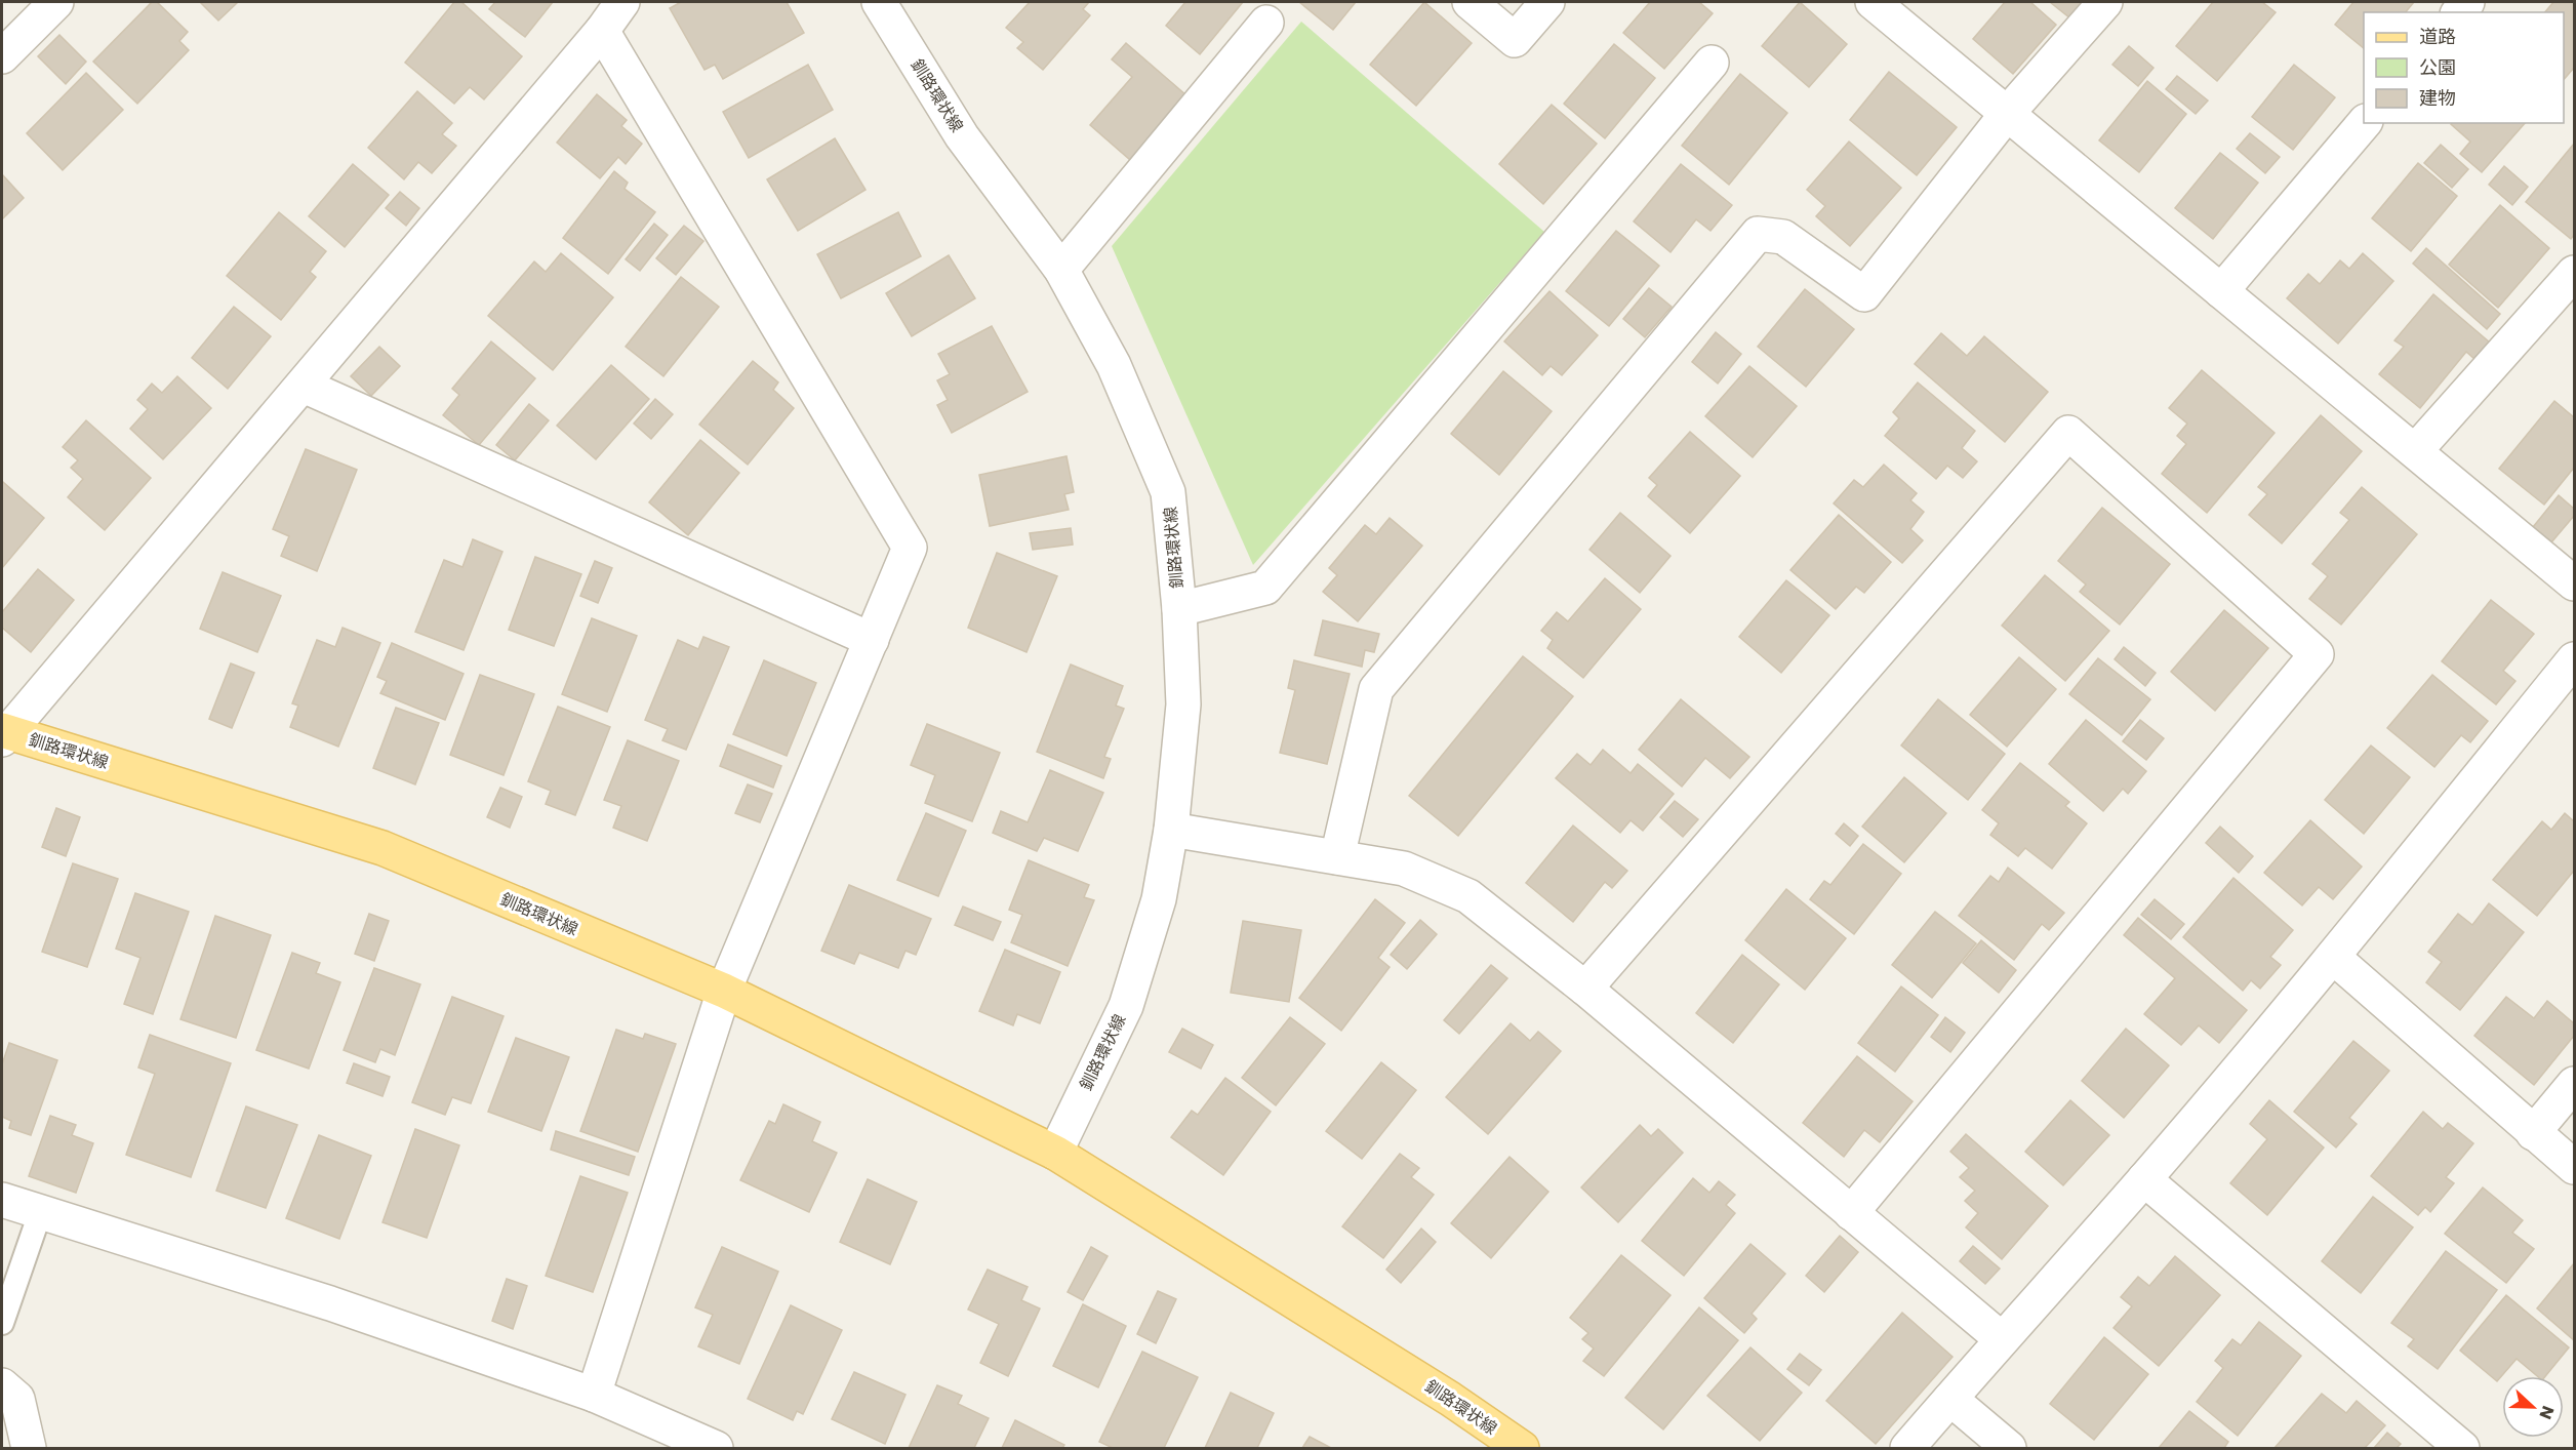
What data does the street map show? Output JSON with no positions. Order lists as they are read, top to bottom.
{
  "streets": {
    "main road": ["釧路環状線"]
  },
  "legend": ["道路", "公園", "建物"],
  "north": "right"
}
